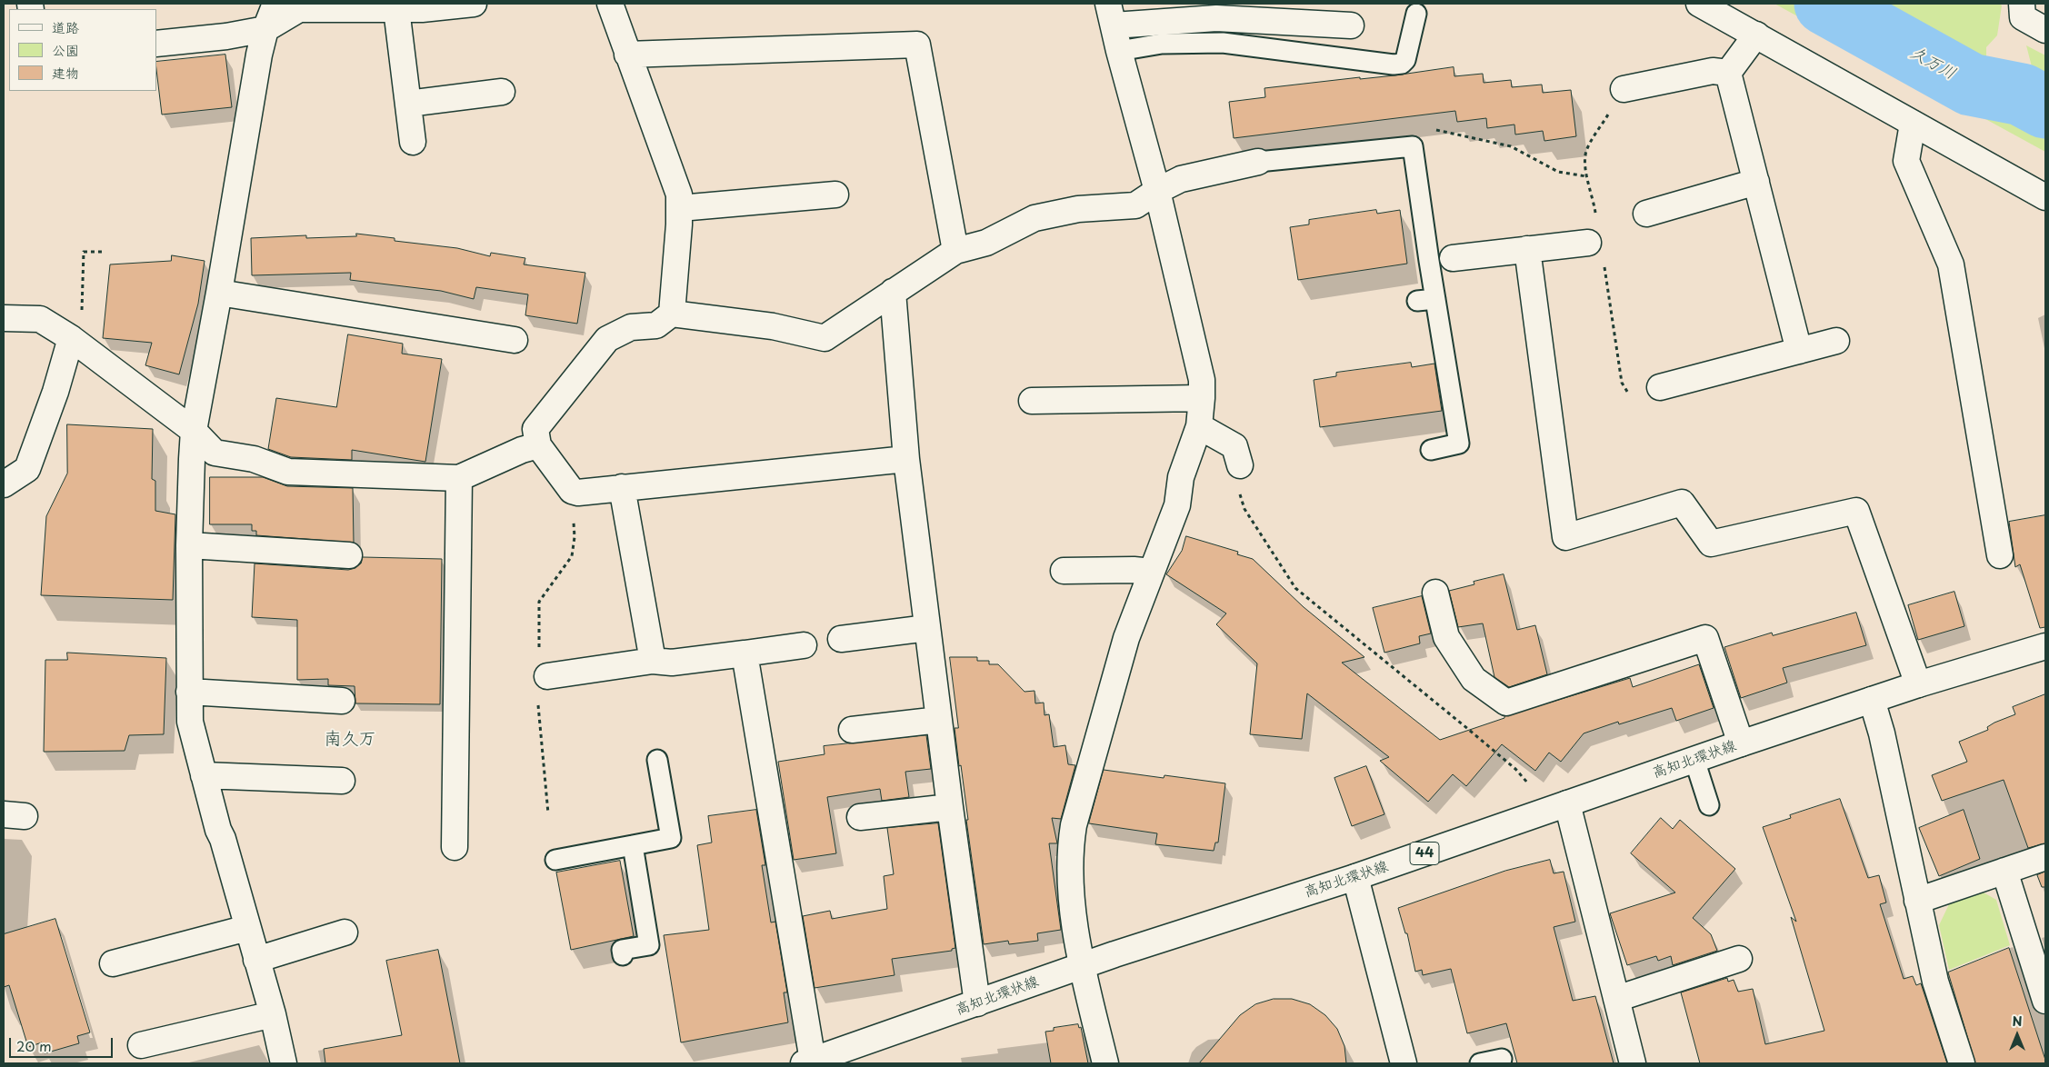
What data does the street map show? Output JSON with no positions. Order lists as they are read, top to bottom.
{
  "streets": {
    "street": ["高知北環状線", "44"]
  },
  "districts": ["南久万"],
  "water": ["久万川"],
  "legend": ["道路", "公園", "建物"],
  "scale_bar": "20 m",
  "north": "top"
}
